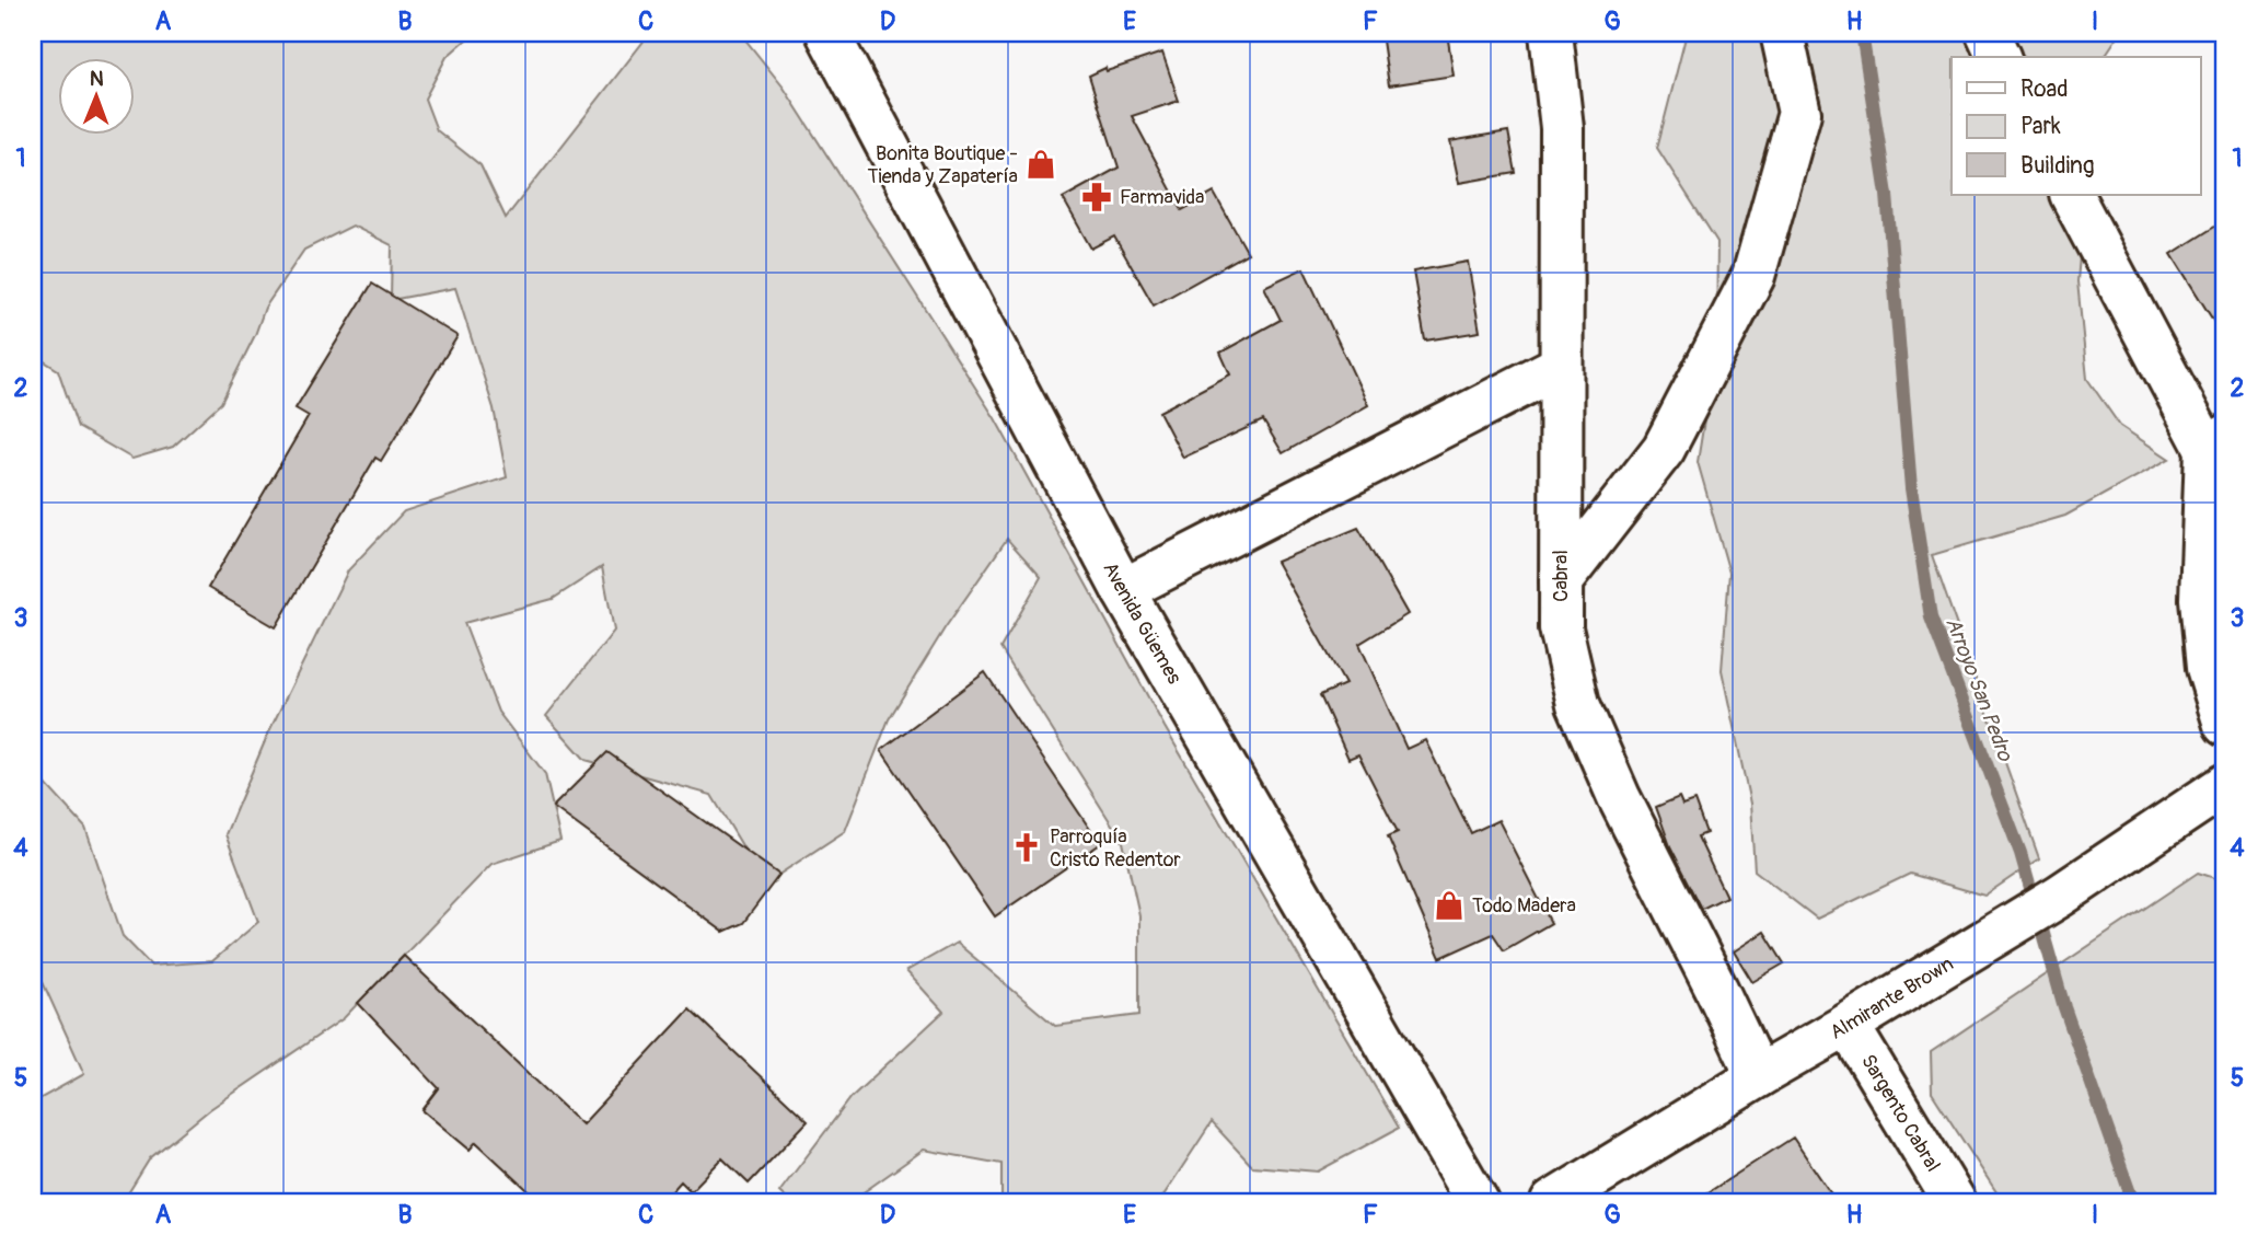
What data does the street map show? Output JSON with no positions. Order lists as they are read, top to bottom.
{
  "streets": {
    "street": [
      "Cabral",
      "Avenida Güemes",
      "Almirante Brown",
      "Sargento Cabral"
    ]
  },
  "crossings": [
    ["Cabral", "Almirante Brown"],
    ["Almirante Brown", "Sargento Cabral"]
  ],
  "water": ["Arroyo San Pedro"],
  "places": {
    "shop": ["Bonita Boutique - Tienda y Zapatería", "Todo Madera"],
    "pharmacy": ["Farmavida"],
    "church": ["Parroquía Cristo Redentor"]
  },
  "legend": ["Road", "Park", "Building"],
  "north": "top",
  "grid": {
    "columns": [
      "A",
      "B",
      "C",
      "D",
      "E",
      "F",
      "G",
      "H",
      "I"
    ],
    "rows": [
      "1",
      "2",
      "3",
      "4",
      "5"
    ]
  }
}
